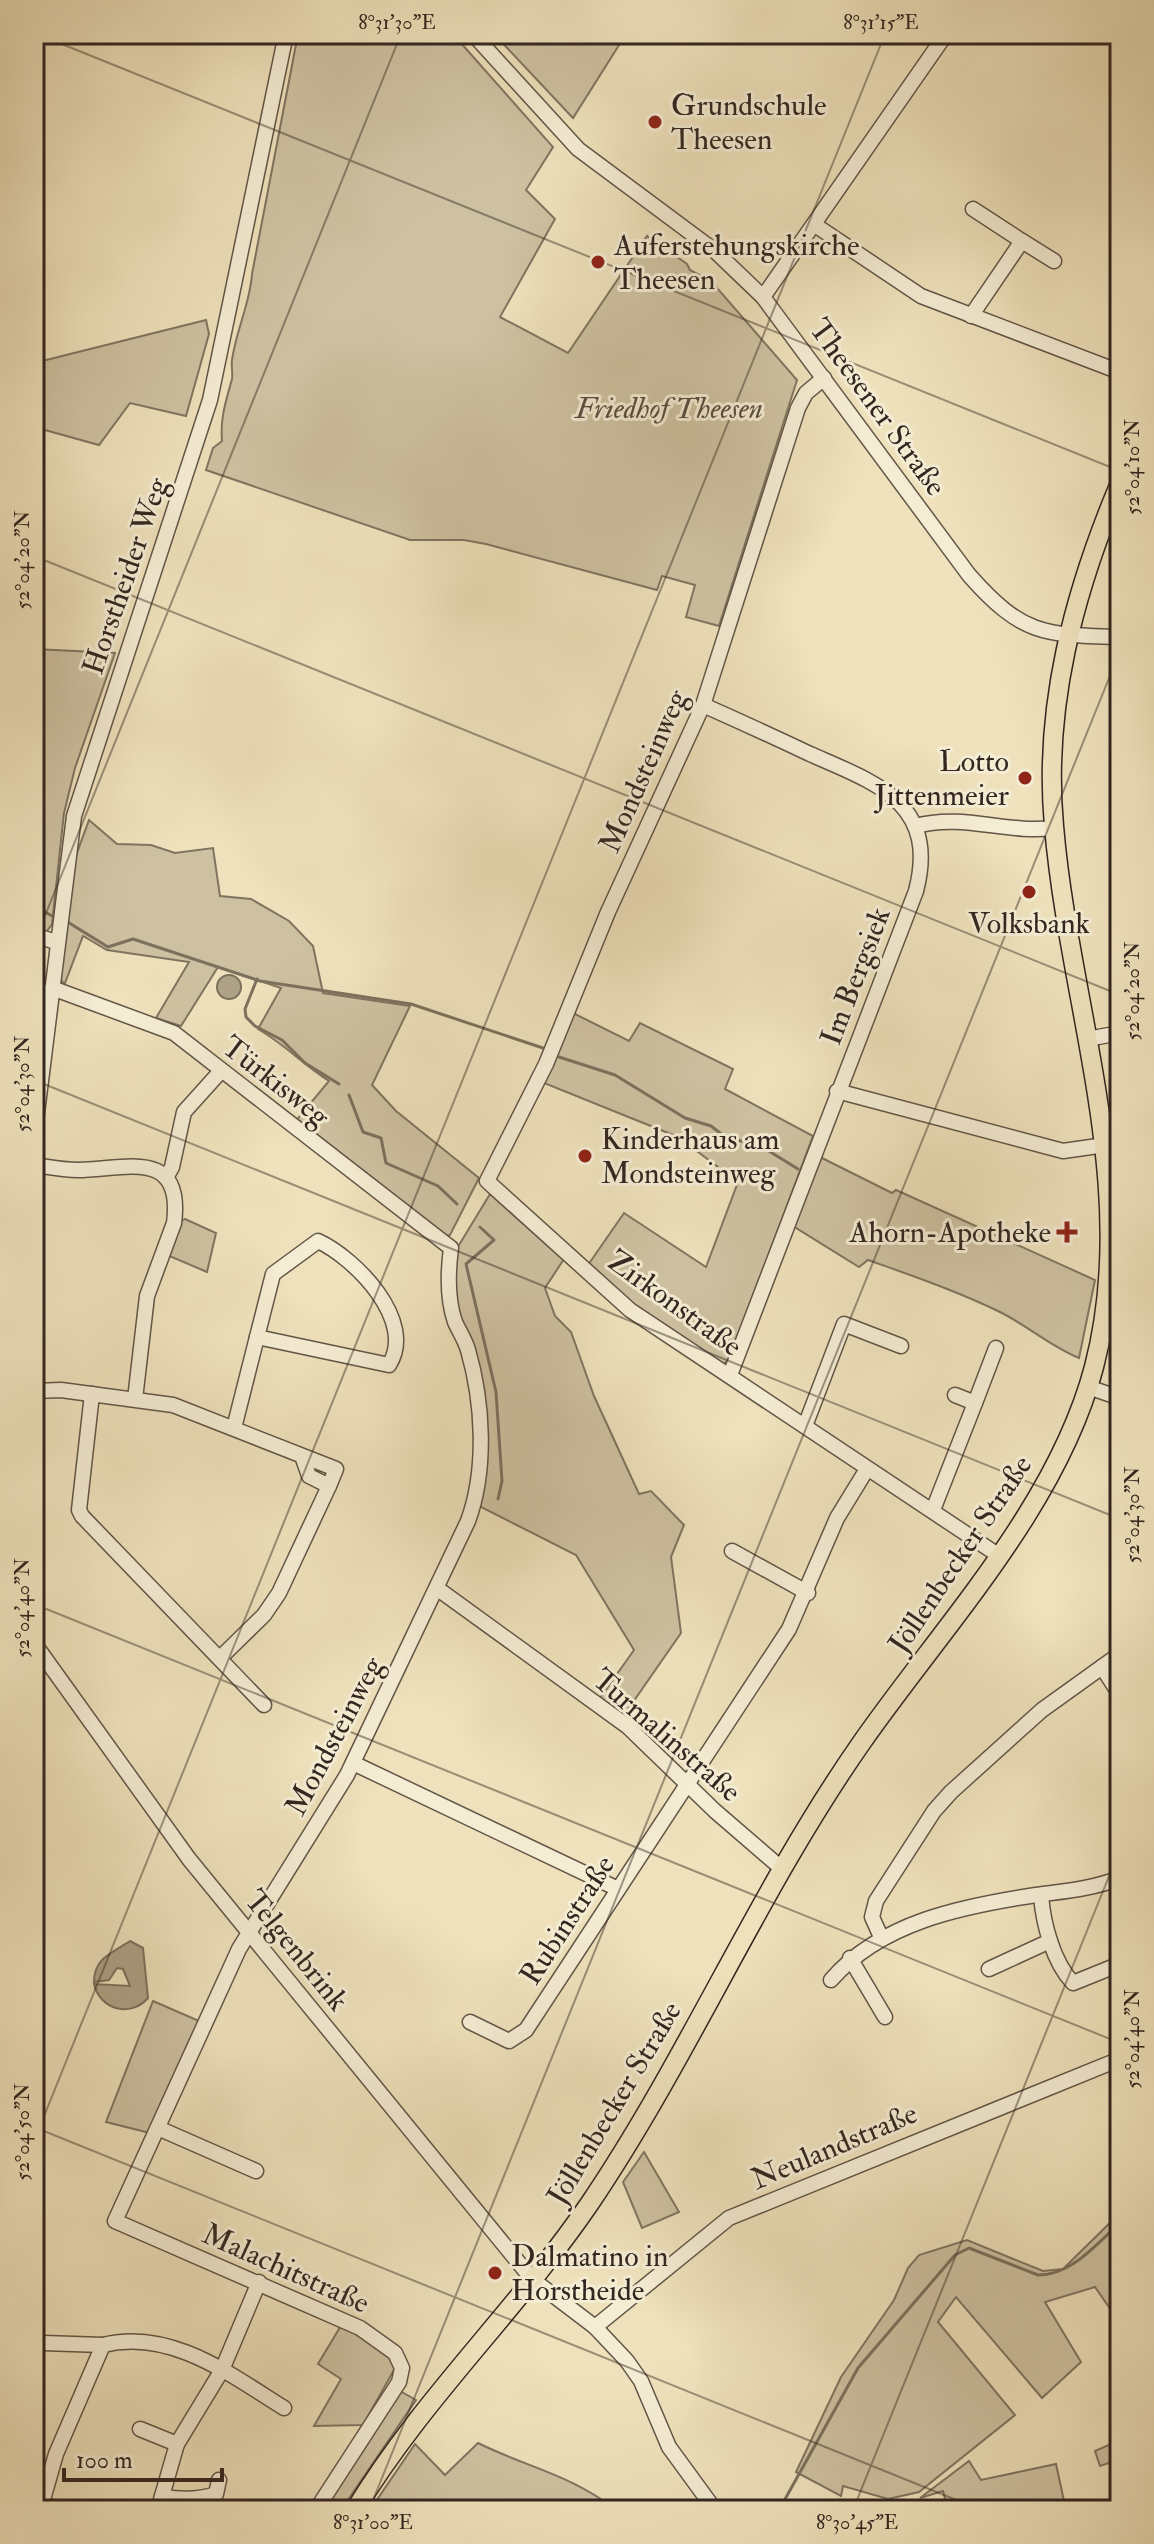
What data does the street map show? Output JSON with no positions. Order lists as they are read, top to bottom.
{
  "streets": {
    "main road": ["Jöllenbecker Straße"],
    "street": [
      "Theesener Straße",
      "Horstheider Weg",
      "Mondsteinweg",
      "Im Bergsiek",
      "Türkisweg",
      "Zirkonstraße",
      "Turmalinstraße",
      "Rubinstraße",
      "Telgenbrink",
      "Neulandstraße",
      "Malachitstraße"
    ]
  },
  "crossings": [
    ["Theesener Straße", "Mondsteinweg"],
    ["Theesener Straße", "Jöllenbecker Straße"],
    ["Horstheider Weg", "Türkisweg"],
    ["Mondsteinweg", "Türkisweg"],
    ["Mondsteinweg", "Zirkonstraße"],
    ["Mondsteinweg", "Turmalinstraße"],
    ["Mondsteinweg", "Telgenbrink"],
    ["Mondsteinweg", "Malachitstraße"],
    ["Im Bergsiek", "Zirkonstraße"],
    ["Zirkonstraße", "Jöllenbecker Straße"],
    ["Zirkonstraße", "Rubinstraße"],
    ["Jöllenbecker Straße", "Turmalinstraße"],
    ["Jöllenbecker Straße", "Telgenbrink"],
    ["Turmalinstraße", "Rubinstraße"],
    ["Telgenbrink", "Neulandstraße"]
  ],
  "parks": ["Friedhof Theesen"],
  "places": {
    "other": [
      "Grundschule Theesen",
      "Auferstehungskirche Theesen",
      "Lotto Jittenmeier",
      "Volksbank",
      "Kinderhaus am Mondsteinweg",
      "Dalmatino in Horstheide"
    ],
    "health": ["Ahorn-Apotheke"]
  },
  "scale_bar": "100 m",
  "coordinates": [
    "8°31'30\"E",
    "8°31'15\"E",
    "52°04'10\"N",
    "52°04'20\"N",
    "52°04'30\"N",
    "52°04'40\"N",
    "52°04'50\"N",
    "8°31'00\"E",
    "8°30'45\"E"
  ]
}
